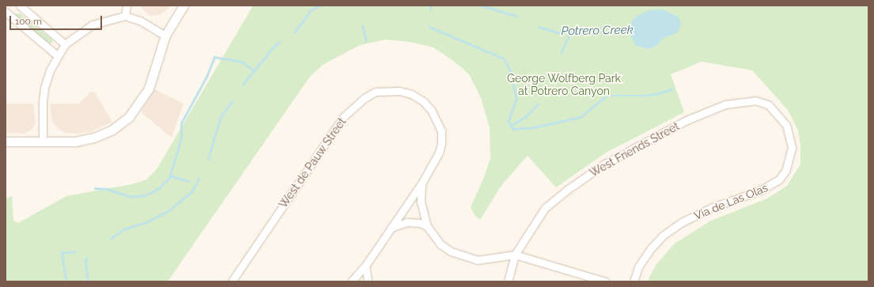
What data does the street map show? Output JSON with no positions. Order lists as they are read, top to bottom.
{
  "streets": {
    "street": ["West Friends Street", "West de Pauw Street", "Via de Las Olas"]
  },
  "crossings": [
    ["West Friends Street", "Via de Las Olas"]
  ],
  "water": ["Potrero Creek"],
  "parks": ["George Wolfberg Park at Potrero Canyon"],
  "scale_bar": "100 m"
}
